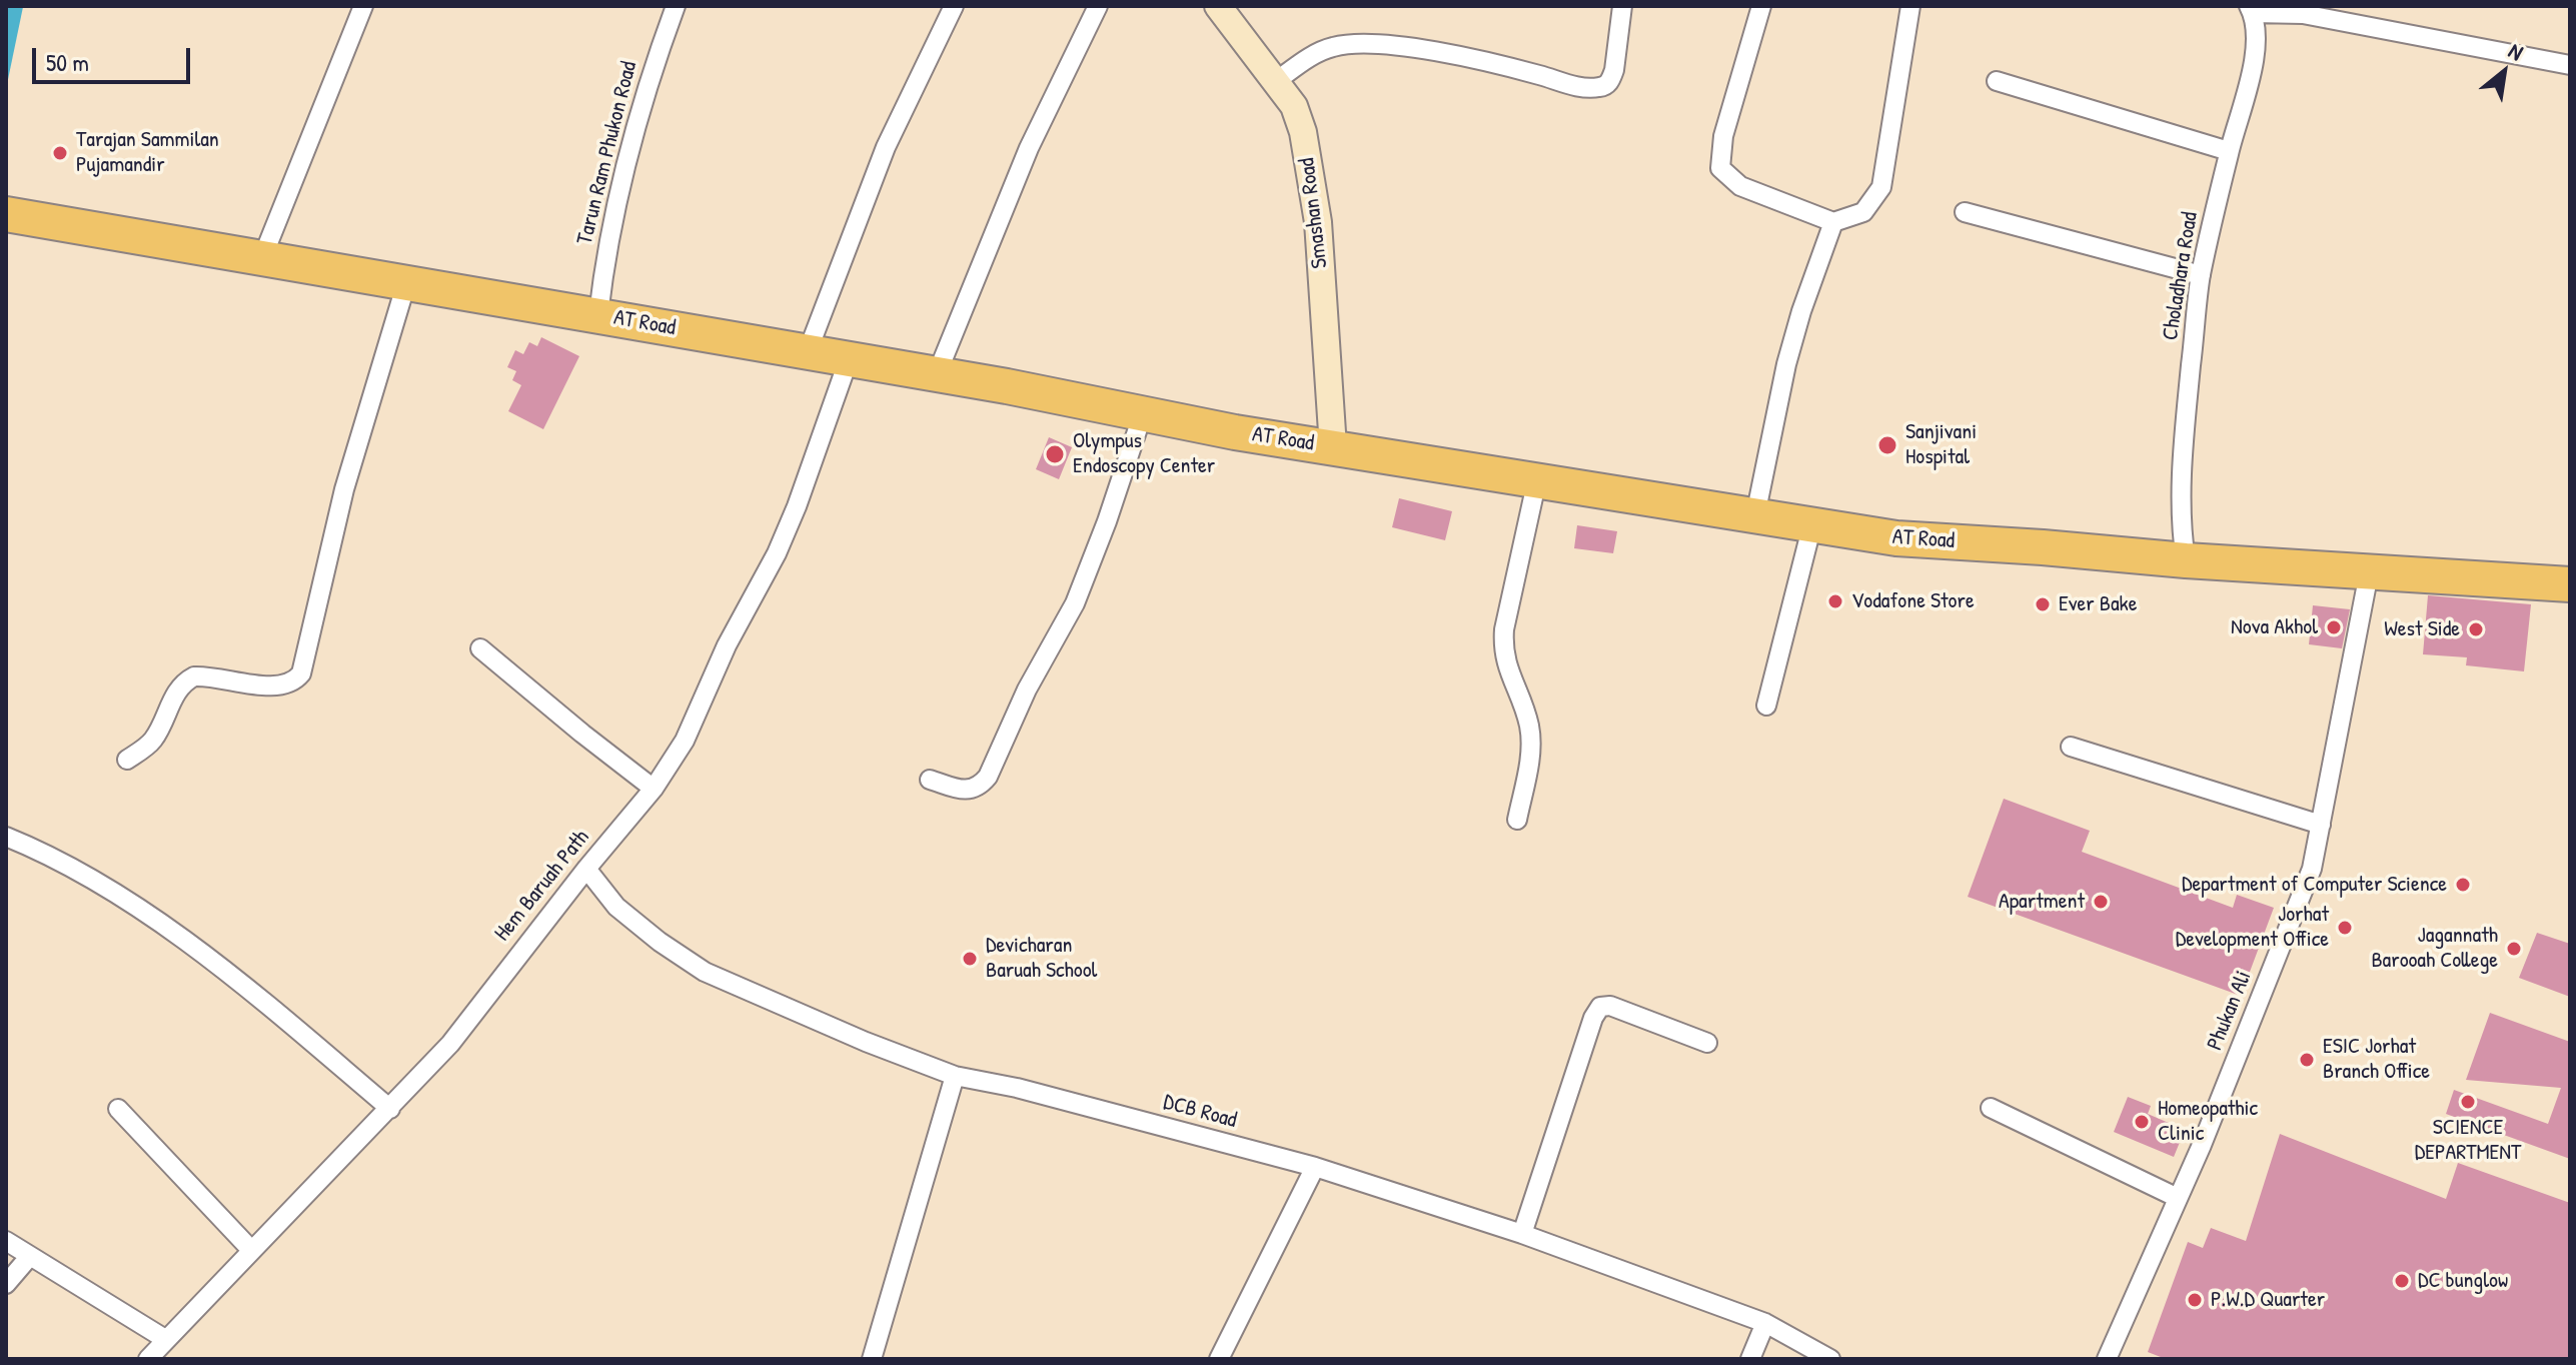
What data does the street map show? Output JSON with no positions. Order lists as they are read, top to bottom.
{
  "streets": {
    "highway": ["AT Road"],
    "street": [
      "Tarun Ram Phukon Road",
      "Smashan Road",
      "Choladhara Road",
      "Hem Baruah Path",
      "Phukan Ali",
      "DCB Road"
    ]
  },
  "crossings": [
    ["Tarun Ram Phukon Road", "AT Road"],
    ["Smashan Road", "AT Road"],
    ["Choladhara Road", "AT Road"],
    ["AT Road", "Hem Baruah Path"],
    ["AT Road", "Phukan Ali"],
    ["Hem Baruah Path", "DCB Road"]
  ],
  "places": [
    "Tarajan Sammilan Pujamandir",
    "Sanjivani Hospital",
    "Olympus Endoscopy Center",
    "Vodafone Store",
    "Ever Bake",
    "Nova Akhol",
    "West Side",
    "Department of Computer Science",
    "Apartment",
    "Jorhat Development Office",
    "Jagannath Barooah College",
    "Devicharan Baruah School",
    "ESIC Jorhat Branch Office",
    "SCIENCE DEPARTMENT",
    "Homeopathic Clinic",
    "DC bunglow",
    "P.W.D Quarter"
  ],
  "scale_bar": "50 m",
  "north": "top right"
}
